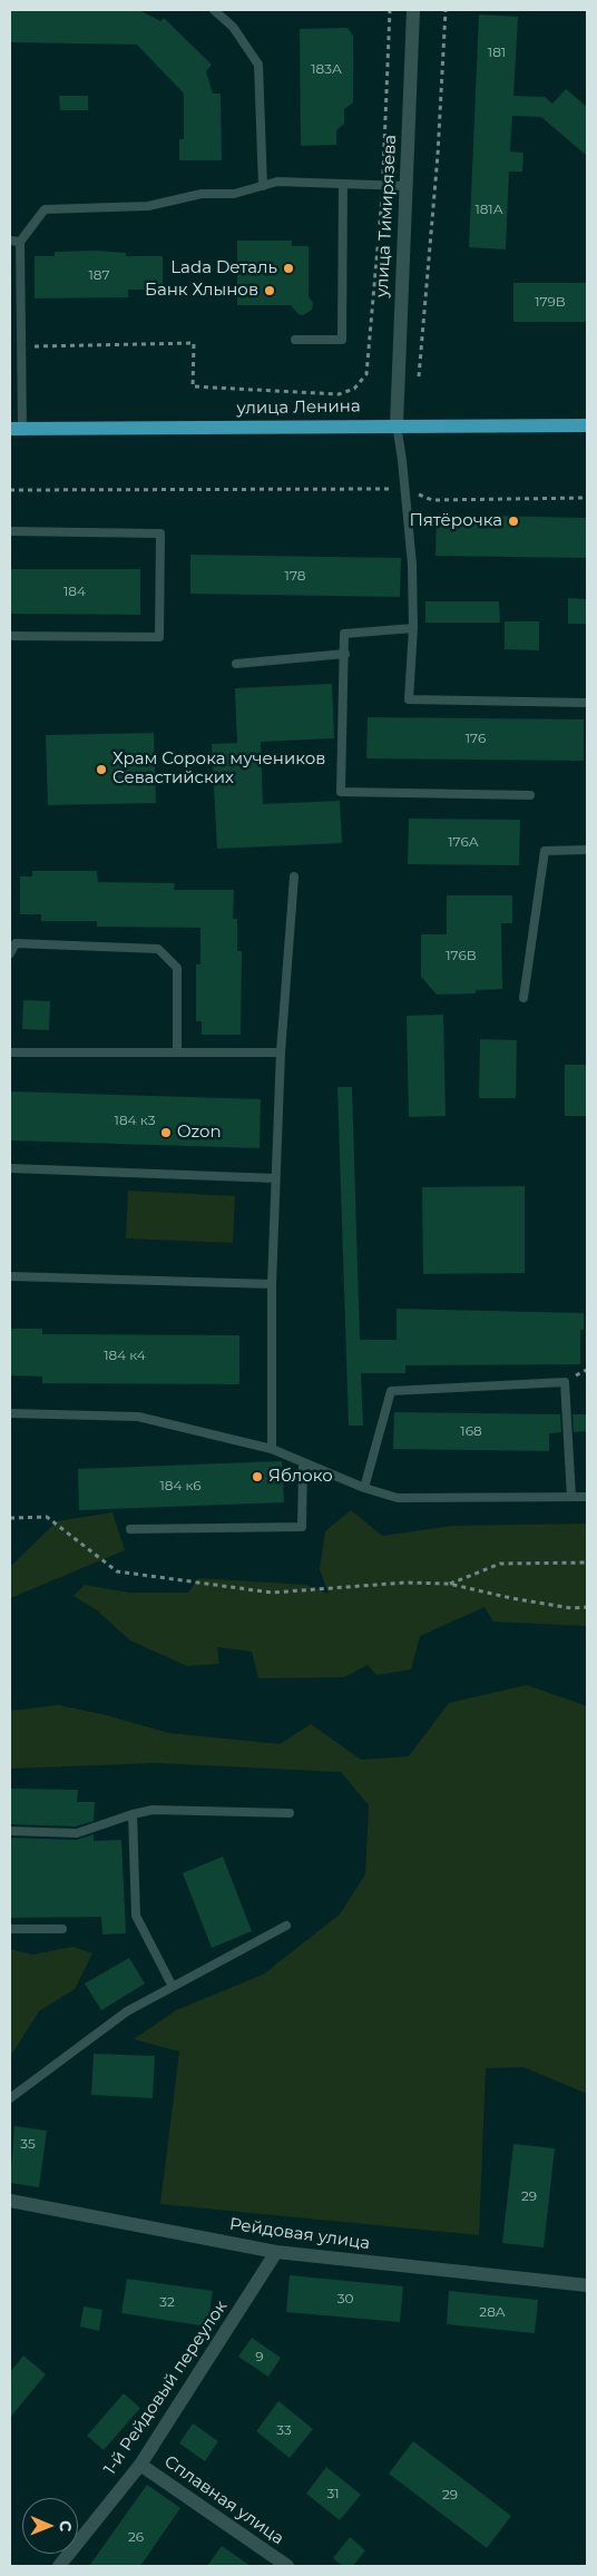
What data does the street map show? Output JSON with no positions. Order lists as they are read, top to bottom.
{
  "streets": {
    "main road": ["улица Ленина"],
    "street": [
      "улица Тимирязева",
      "Рейдовая улица",
      "1-й Рейдовый переулок",
      "Сплавная улица"
    ]
  },
  "crossings": [
    ["улица Тимирязева", "улица Ленина"],
    ["Рейдовая улица", "1-й Рейдовый переулок"],
    ["1-й Рейдовый переулок", "Сплавная улица"]
  ],
  "places": [
    "Lada Dеталь",
    "Банк Хлынов",
    "Пятёрочка",
    "Храм Сорока мучеников Севастийских",
    "Ozon",
    "Яблоко"
  ],
  "house_numbers": [
    "181",
    "183А",
    "181А",
    "187",
    "179В",
    "178",
    "184",
    "176",
    "176А",
    "176В",
    "184 к3",
    "184 к4",
    "168",
    "184 к6",
    "35",
    "29",
    "30",
    "32",
    "28А",
    "9",
    "33",
    "31",
    "29",
    "26"
  ],
  "north": "right"
}
